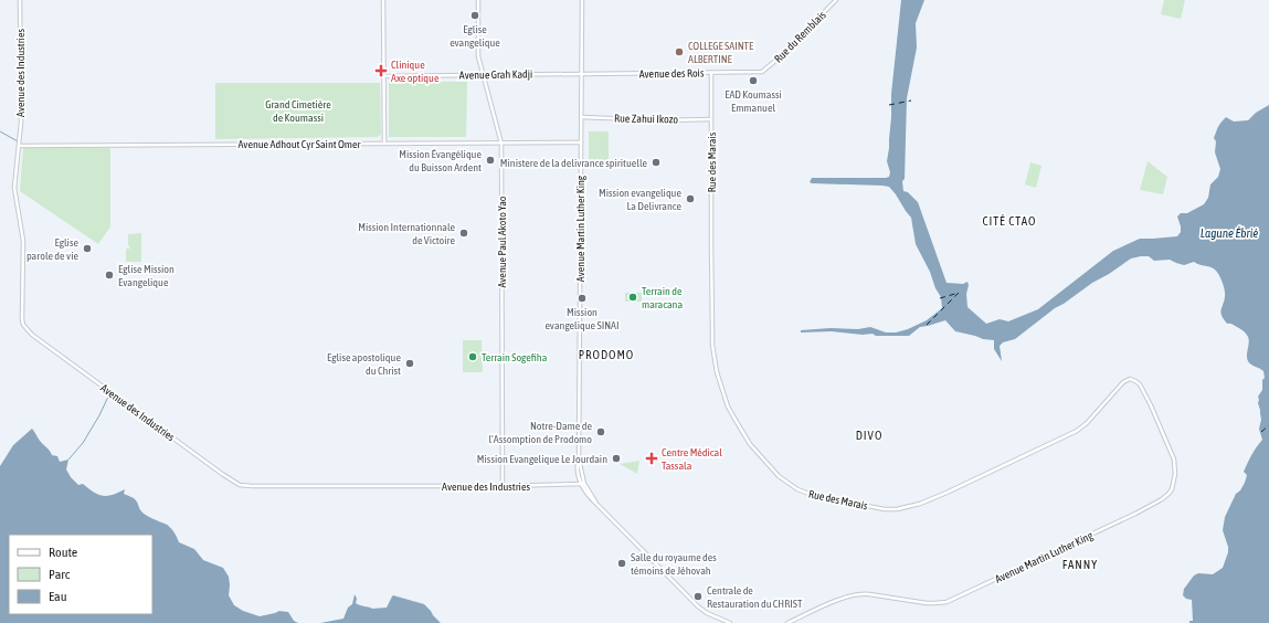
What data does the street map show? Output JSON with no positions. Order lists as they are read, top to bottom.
{
  "streets": {
    "street": [
      "Rue du Remblais",
      "Avenue des Industries",
      "Avenue des Rois",
      "Avenue Grah Kadji",
      "Rue Zahui Ikozo",
      "Avenue Adhout Cyr Saint Omer",
      "Rue des Marais",
      "Avenue Martin Luther King",
      "Avenue Paul Akoto Yao"
    ]
  },
  "crossings": [
    ["Rue du Remblais", "Avenue des Rois"],
    ["Avenue des Industries", "Avenue Adhout Cyr Saint Omer"],
    ["Avenue des Industries", "Avenue Martin Luther King"],
    ["Avenue des Industries", "Avenue Paul Akoto Yao"],
    ["Avenue des Rois", "Avenue Grah Kadji"],
    ["Avenue des Rois", "Rue des Marais"],
    ["Avenue des Rois", "Avenue Martin Luther King"],
    ["Avenue Grah Kadji", "Avenue Martin Luther King"],
    ["Avenue Grah Kadji", "Avenue Paul Akoto Yao"],
    ["Rue Zahui Ikozo", "Rue des Marais"],
    ["Rue Zahui Ikozo", "Avenue Martin Luther King"],
    ["Avenue Adhout Cyr Saint Omer", "Avenue Martin Luther King"],
    ["Avenue Adhout Cyr Saint Omer", "Avenue Paul Akoto Yao"],
    ["Rue des Marais", "Avenue Martin Luther King"]
  ],
  "districts": [
    "CITÉ CTAO",
    "PRODOMO",
    "DIVO",
    "FANNY"
  ],
  "water": ["Lagune Ébrié"],
  "parks": ["Grand Cimetière de Koumassi"],
  "places": {
    "other": [
      "Eglise evangelique",
      "COLLEGE SAINTE ALBERTINE",
      "EAD Koumassi Emmanuel",
      "Mission Évangélique du Buisson Ardent",
      "Ministere de la delivrance spirituelle",
      "Mission evangelique La Delivrance",
      "Mission Internationnale de Victoire",
      "Eglise parole de vie",
      "Eglise Mission Evangelique",
      "Terrain de maracana",
      "Mission evangelique SINAI",
      "Terrain Sogefiha",
      "Eglise apostolique du Christ",
      "Notre-Dame de l'Assomption de Prodomo",
      "Mission Evangelique Le Jourdain",
      "Salle du royaume des témoins de Jéhovah",
      "Centrale de Restauration du CHRIST"
    ],
    "health": ["Clinique Axe optique", "Centre Médical Tassala"]
  },
  "legend": ["Route", "Parc", "Eau"]
}
